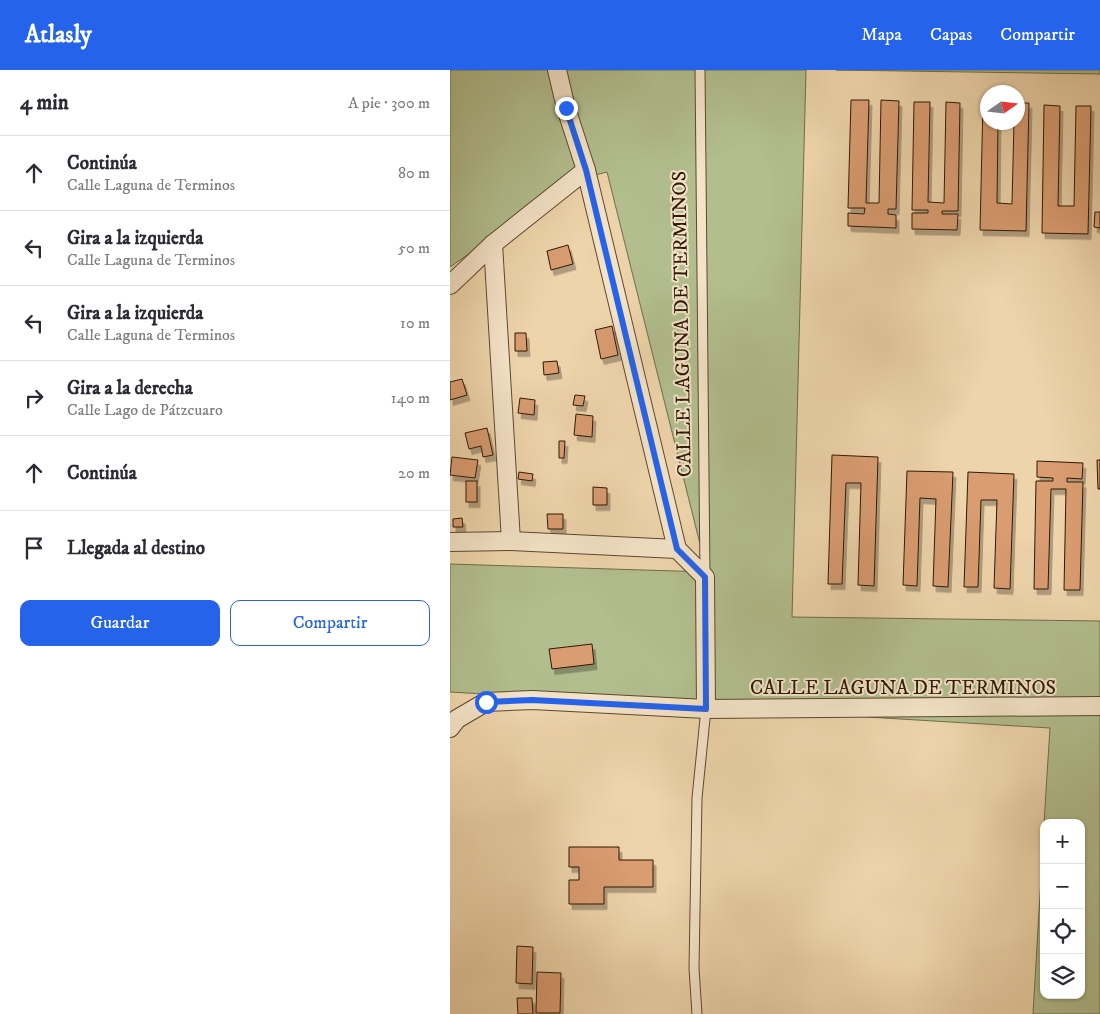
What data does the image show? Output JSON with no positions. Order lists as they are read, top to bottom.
{
  "streets": {
    "street": ["CALLE LAGUNA DE TERMINOS"]
  },
  "north": "right",
  "page": {
    "header": "Atlasly",
    "nav": ["Mapa", "Capas", "Compartir"],
    "heading": ["4 min", "A pie · 300 m"],
    "list": [
      ["Continúa", "Calle Laguna de Terminos", "80 m"],
      ["Gira a la izquierda", "Calle Laguna de Terminos", "50 m"],
      ["Gira a la izquierda", "Calle Laguna de Terminos", "10 m"],
      ["Gira a la derecha", "Calle Lago de Pátzcuaro", "140 m"],
      ["Continúa", "20 m"],
      "Llegada al destino"
    ],
    "buttons": ["Guardar", "Compartir"],
    "map_buttons": ["+", "−"]
  }
}
